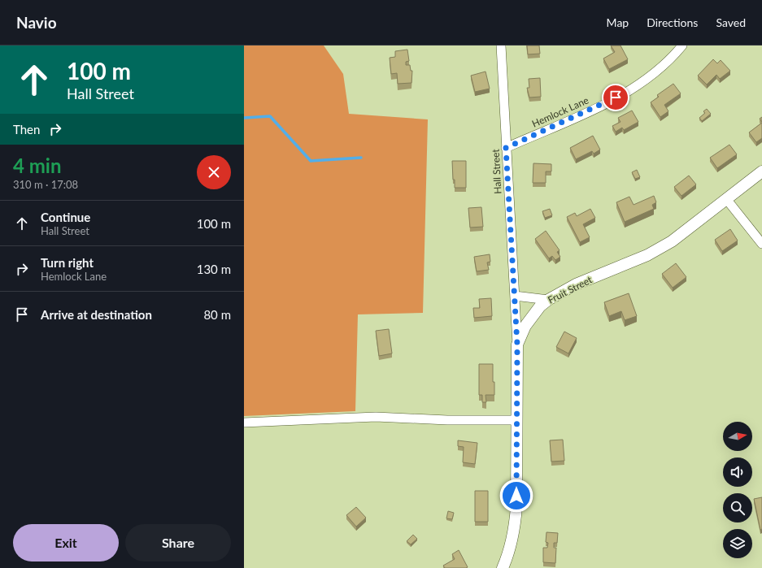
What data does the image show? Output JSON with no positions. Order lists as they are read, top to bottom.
{
  "streets": {
    "street": ["Hemlock Lane", "Hall Street", "Fruit Street"]
  },
  "crossings": [
    ["Hemlock Lane", "Hall Street"],
    ["Hall Street", "Fruit Street"]
  ],
  "north": "right",
  "page": {
    "header": "Navio",
    "nav": ["Map", "Directions", "Saved"],
    "turn": ["100 m", "Hall Street"],
    "then": "Then",
    "heading": ["4 min", "310 m · 17:08"],
    "list": [
      {
        "name": "Continue",
        "note": "Hall Street",
        "value": "100 m"
      },
      {
        "name": "Turn right",
        "note": "Hemlock Lane",
        "value": "130 m"
      },
      {
        "name": "Arrive at destination",
        "value": "80 m"
      }
    ],
    "buttons": ["Exit", "Share"]
  }
}
